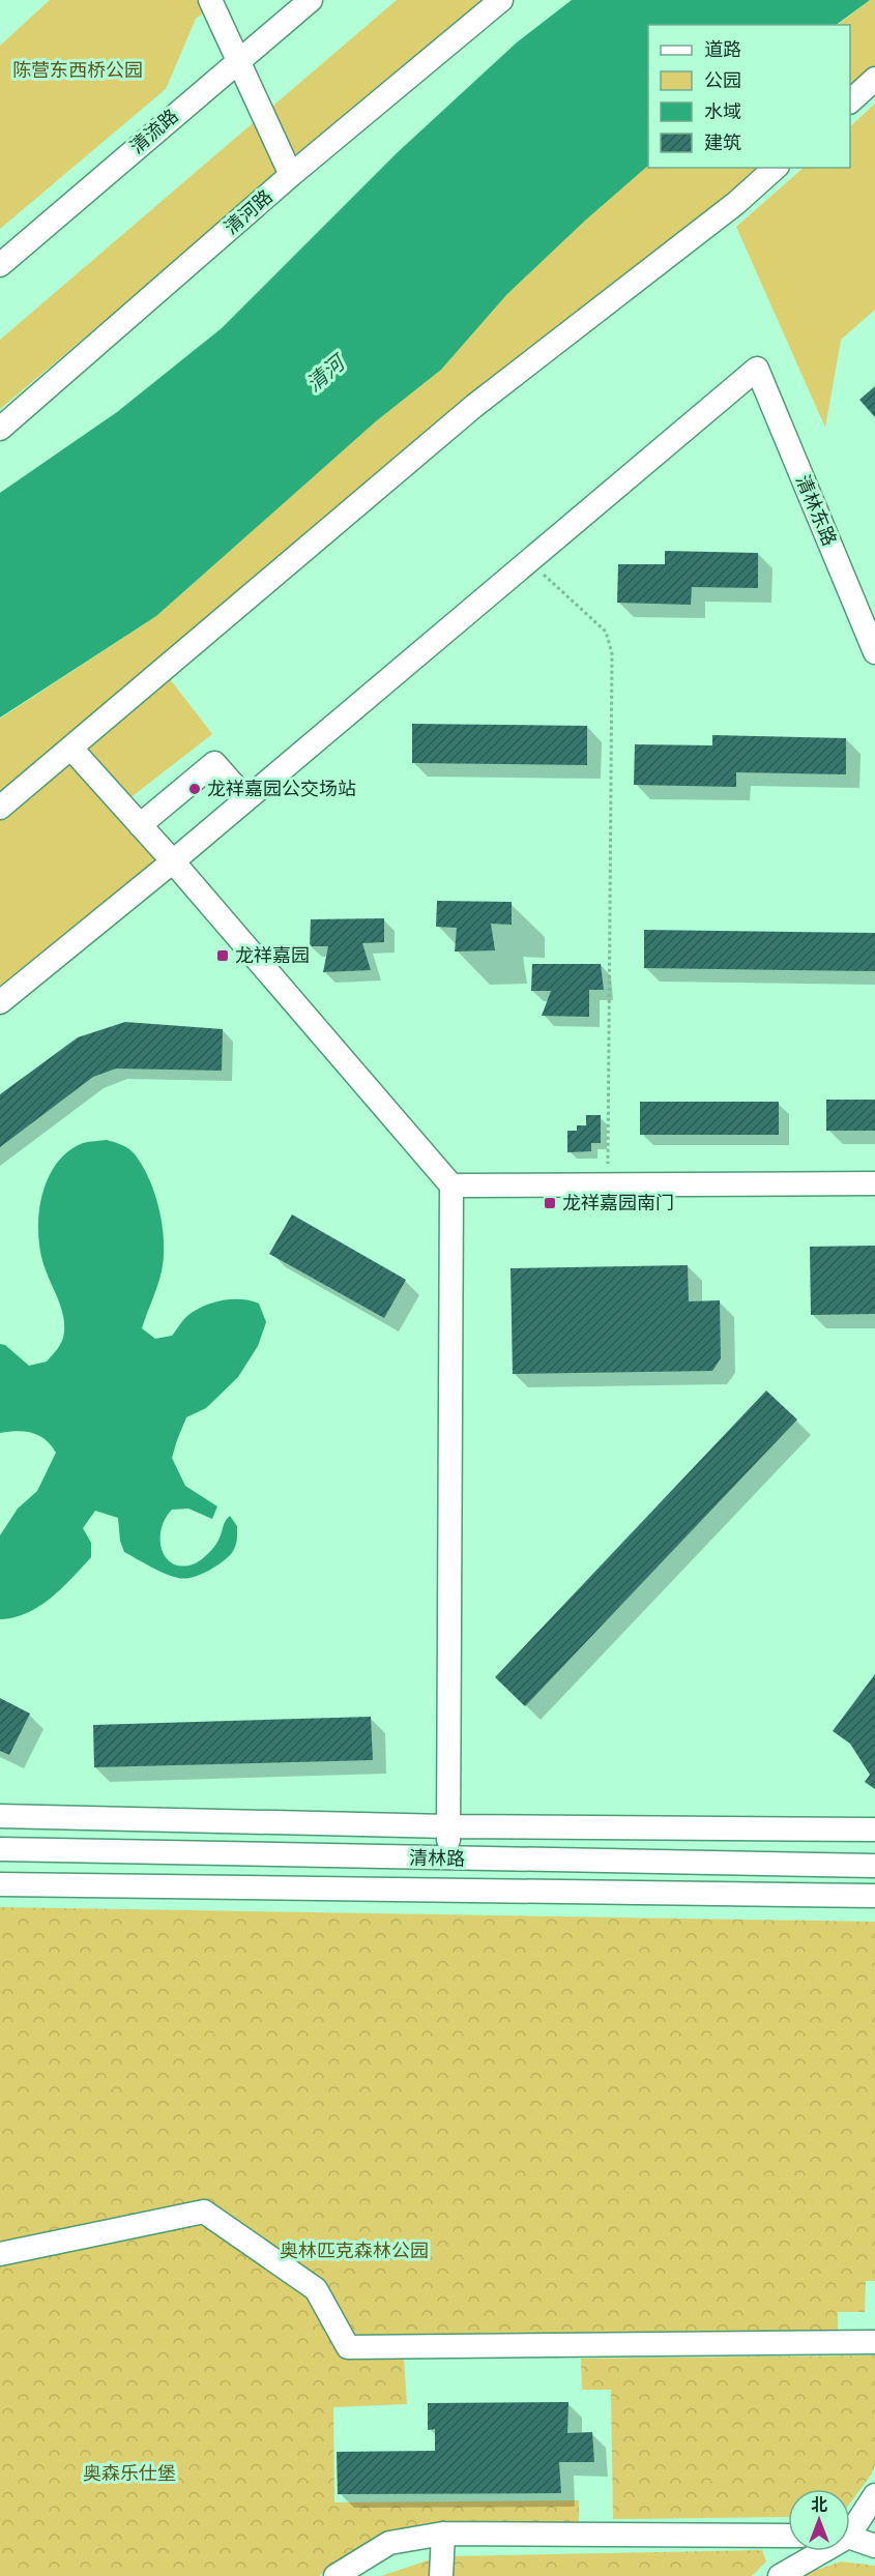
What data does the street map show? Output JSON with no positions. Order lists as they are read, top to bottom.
{
  "streets": {
    "street": [
      "清流路",
      "清河路",
      "清林东路",
      "清林路"
    ]
  },
  "water": ["清河"],
  "parks": ["陈营东西桥公园", "奥林匹克森林公园", "奥森乐仕堡"],
  "places": {
    "other": ["龙祥嘉园公交场站"],
    "transit": ["龙祥嘉园", "龙祥嘉园南门"]
  },
  "legend": [
    "道路",
    "公园",
    "水域",
    "建筑"
  ],
  "north": "top"
}
